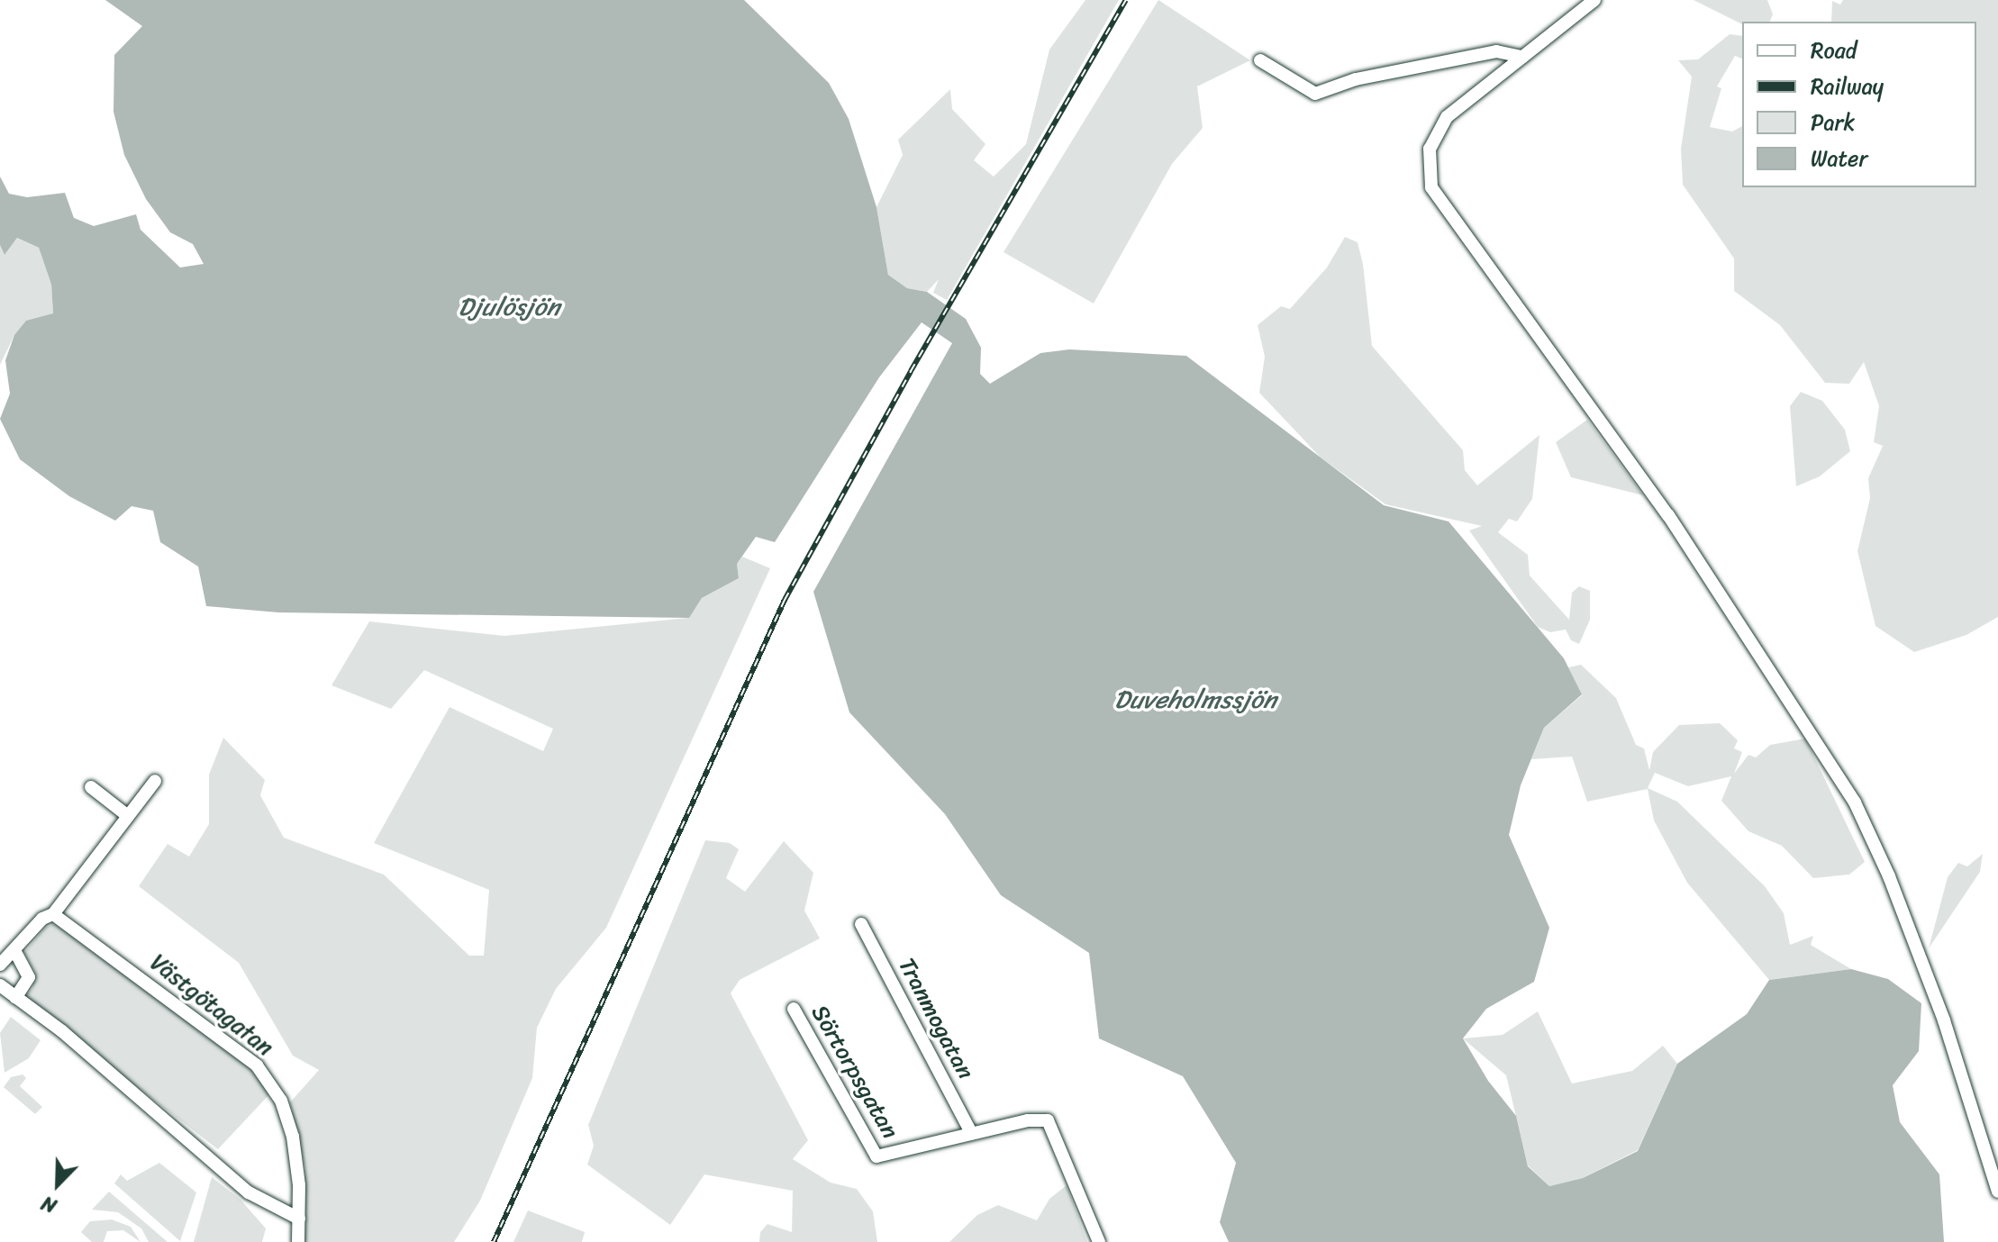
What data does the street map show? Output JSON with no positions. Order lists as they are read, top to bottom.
{
  "streets": {
    "street": ["Västgötagatan", "Tranmogatan", "Sörtorpsgatan"]
  },
  "crossings": [
    ["Tranmogatan", "Sörtorpsgatan"]
  ],
  "water": ["Djulösjön", "Duveholmssjön"],
  "legend": [
    "Road",
    "Railway",
    "Park",
    "Water"
  ],
  "north": "bottom left"
}
